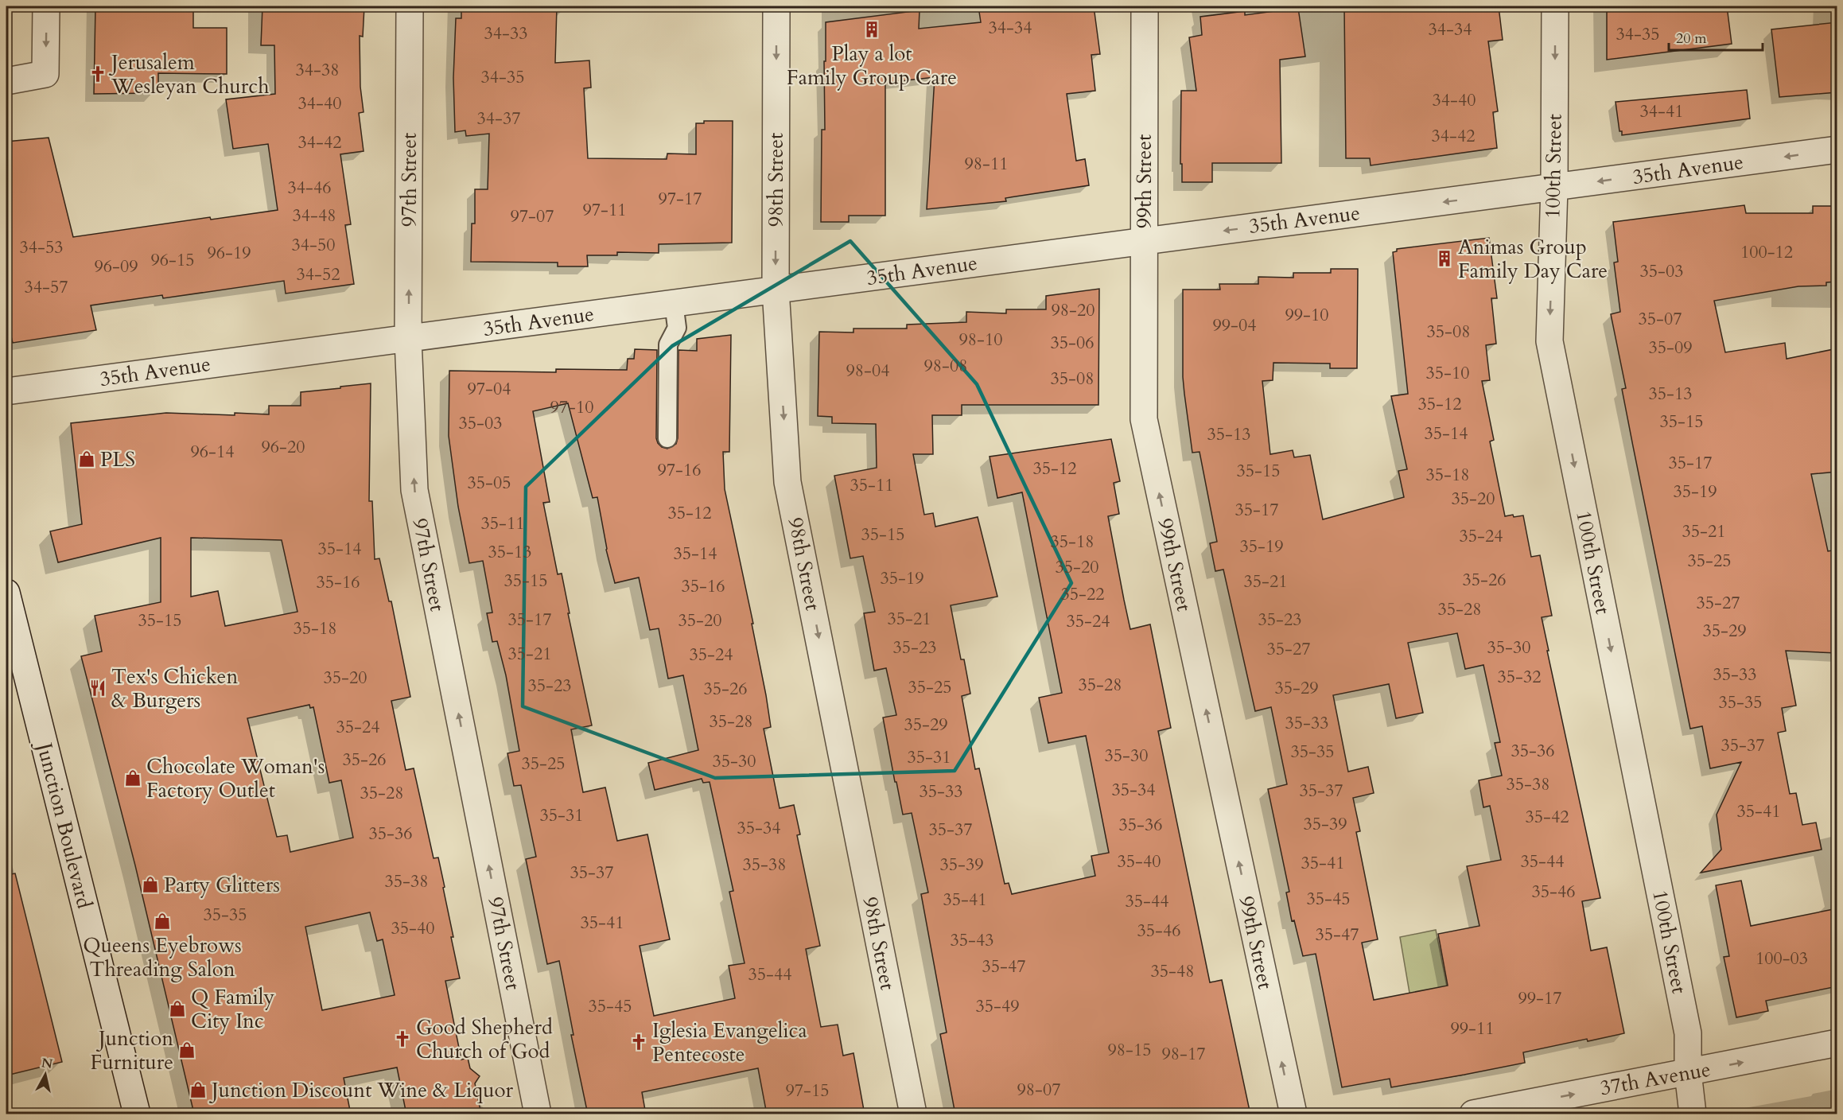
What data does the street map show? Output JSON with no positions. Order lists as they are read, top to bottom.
{
  "streets": {
    "street": [
      "100th Street",
      "35th Avenue",
      "97th Street",
      "98th Street",
      "99th Street",
      "Junction Boulevard",
      "37th Avenue"
    ]
  },
  "crossings": [
    ["100th Street", "35th Avenue"],
    ["100th Street", "37th Avenue"],
    ["35th Avenue", "97th Street"],
    ["35th Avenue", "98th Street"],
    ["35th Avenue", "99th Street"]
  ],
  "one_way": [
    "100th Street",
    "35th Avenue",
    "97th Street",
    "98th Street",
    "99th Street",
    "37th Avenue"
  ],
  "places": {
    "building": ["Play a lot Family Group Care", "Animas Group Family Day Care"],
    "church": ["Jerusalem Wesleyan Church", "Good Shepherd Church of God", "Iglesia Evangelica Pentecoste"],
    "shop": [
      "PLS",
      "Chocolate Woman's Factory Outlet",
      "Party Glitters",
      "Queens Eyebrows Threading Salon",
      "Q Family City Inc",
      "Junction Furniture",
      "Junction Discount Wine & Liquor"
    ],
    "restaurant": ["Tex's Chicken & Burgers"]
  },
  "house_numbers": [
    "34-34",
    "34-34",
    "34-33",
    "34-35",
    "34-38",
    "34-35",
    "34-40",
    "34-40",
    "34-41",
    "34-37",
    "34-42",
    "34-42",
    "98-11",
    "34-46",
    "97-17",
    "97-11",
    "34-48",
    "97-07",
    "34-50",
    "34-53",
    "100-12",
    "96-19",
    "96-15",
    "96-09",
    "35-03",
    "34-52",
    "34-57",
    "98-20",
    "99-10",
    "35-07",
    "99-04",
    "35-08",
    "98-10",
    "35-06",
    "35-09",
    "98-08",
    "98-04",
    "35-10",
    "35-08",
    "97-04",
    "35-13",
    "35-12",
    "97-10",
    "35-15",
    "35-03",
    "35-14",
    "35-13",
    "96-20",
    "96-14",
    "35-17",
    "35-12",
    "97-16",
    "35-15",
    "35-18",
    "35-05",
    "35-11",
    "35-19",
    "35-20",
    "35-17",
    "35-12",
    "35-11",
    "35-21",
    "35-15",
    "35-24",
    "35-18",
    "35-19",
    "35-14",
    "35-13",
    "35-14",
    "35-25",
    "35-20",
    "35-19",
    "35-26",
    "35-15",
    "35-21",
    "35-16",
    "35-16",
    "35-22",
    "35-27",
    "35-28",
    "35-21",
    "35-17",
    "35-23",
    "35-15",
    "35-20",
    "35-24",
    "35-18",
    "35-29",
    "35-23",
    "35-30",
    "35-27",
    "35-21",
    "35-24",
    "35-33",
    "35-32",
    "35-20",
    "35-28",
    "35-23",
    "35-25",
    "35-29",
    "35-26",
    "35-35",
    "35-28",
    "35-33",
    "35-29",
    "35-24",
    "35-37",
    "35-36",
    "35-35",
    "35-30",
    "35-31",
    "35-26",
    "35-30",
    "35-25",
    "35-38",
    "35-34",
    "35-37",
    "35-33",
    "35-28",
    "35-41",
    "35-31",
    "35-42",
    "35-39",
    "35-36",
    "35-34",
    "35-37",
    "35-36",
    "35-40",
    "35-44",
    "35-41",
    "35-38",
    "35-39",
    "35-37",
    "35-38",
    "35-46",
    "35-45",
    "35-41",
    "35-44",
    "35-35",
    "35-41",
    "35-40",
    "35-46",
    "35-47",
    "35-43",
    "100-03",
    "35-47",
    "35-48",
    "35-44",
    "99-17",
    "35-45",
    "35-49",
    "99-11",
    "98-15",
    "98-17",
    "98-07",
    "97-15"
  ],
  "scale_bar": "20 m",
  "north": "top"
}
